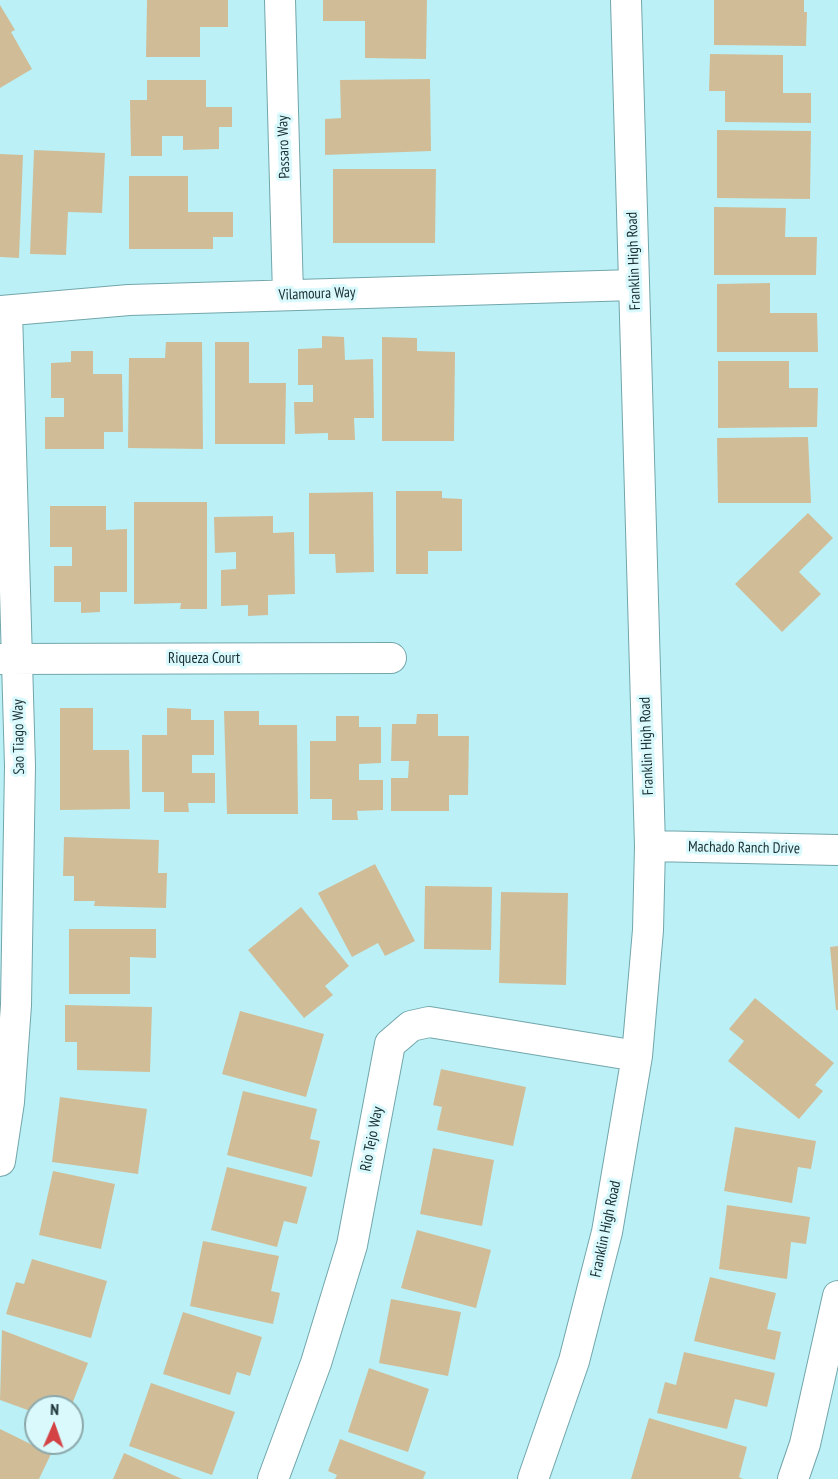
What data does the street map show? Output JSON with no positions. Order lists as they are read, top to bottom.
{
  "streets": {
    "street": [
      "Passaro Way",
      "Franklin High Road",
      "Vilamoura Way",
      "Riqueza Court",
      "Sao Tiago Way",
      "Machado Ranch Drive",
      "Rio Tejo Way"
    ]
  },
  "crossings": [
    ["Passaro Way", "Vilamoura Way"],
    ["Franklin High Road", "Vilamoura Way"],
    ["Franklin High Road", "Machado Ranch Drive"],
    ["Franklin High Road", "Rio Tejo Way"],
    ["Vilamoura Way", "Sao Tiago Way"],
    ["Riqueza Court", "Sao Tiago Way"]
  ],
  "north": "top"
}
